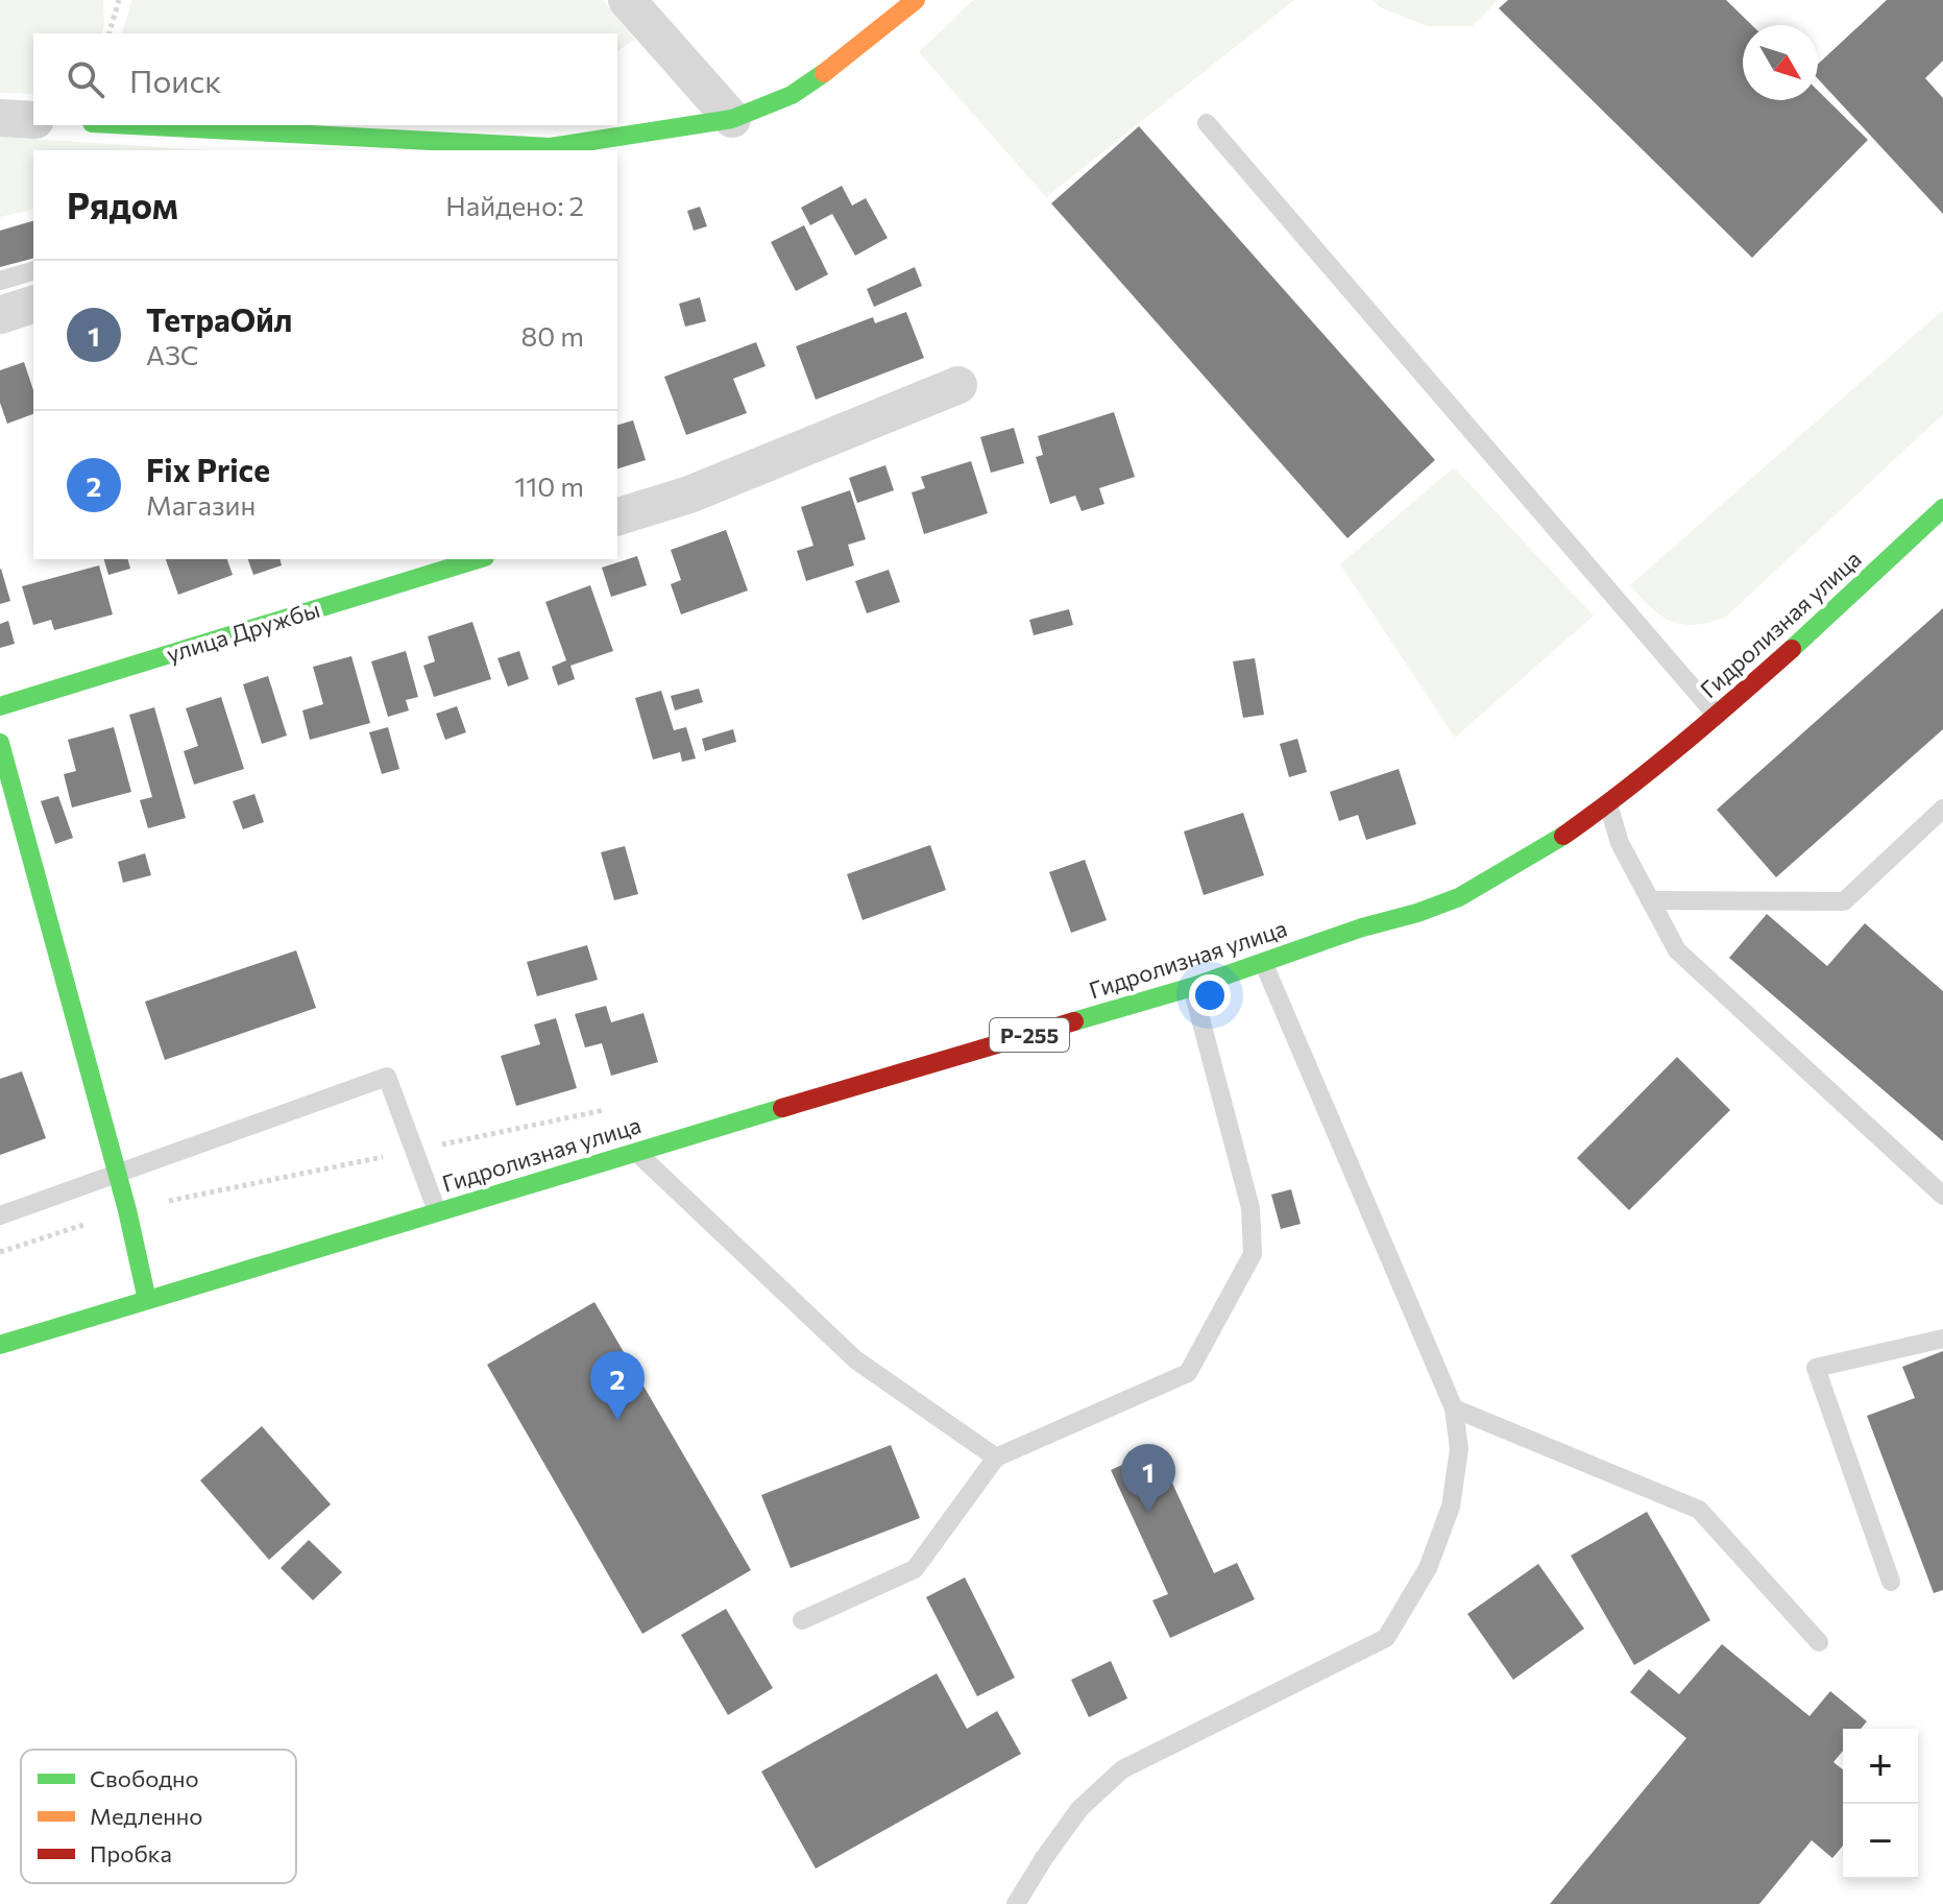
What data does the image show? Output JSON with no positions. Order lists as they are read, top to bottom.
{
  "streets": {
    "main road": ["Гидролизная улица", "улица Дружбы", "Р-255"]
  },
  "legend": ["Свободно", "Медленно", "Пробка"],
  "north": "bottom right",
  "page": {
    "search": "Поиск",
    "heading": ["Рядом", "Найдено: 2"],
    "list": [
      {
        "mark": "1",
        "name": "ТетраОйл",
        "note": "АЗС",
        "value": "80 m"
      },
      {
        "mark": "2",
        "name": "Fix Price",
        "note": "Магазин",
        "value": "110 m"
      }
    ],
    "pins": ["2", "1"],
    "map_buttons": ["+", "−"]
  }
}
